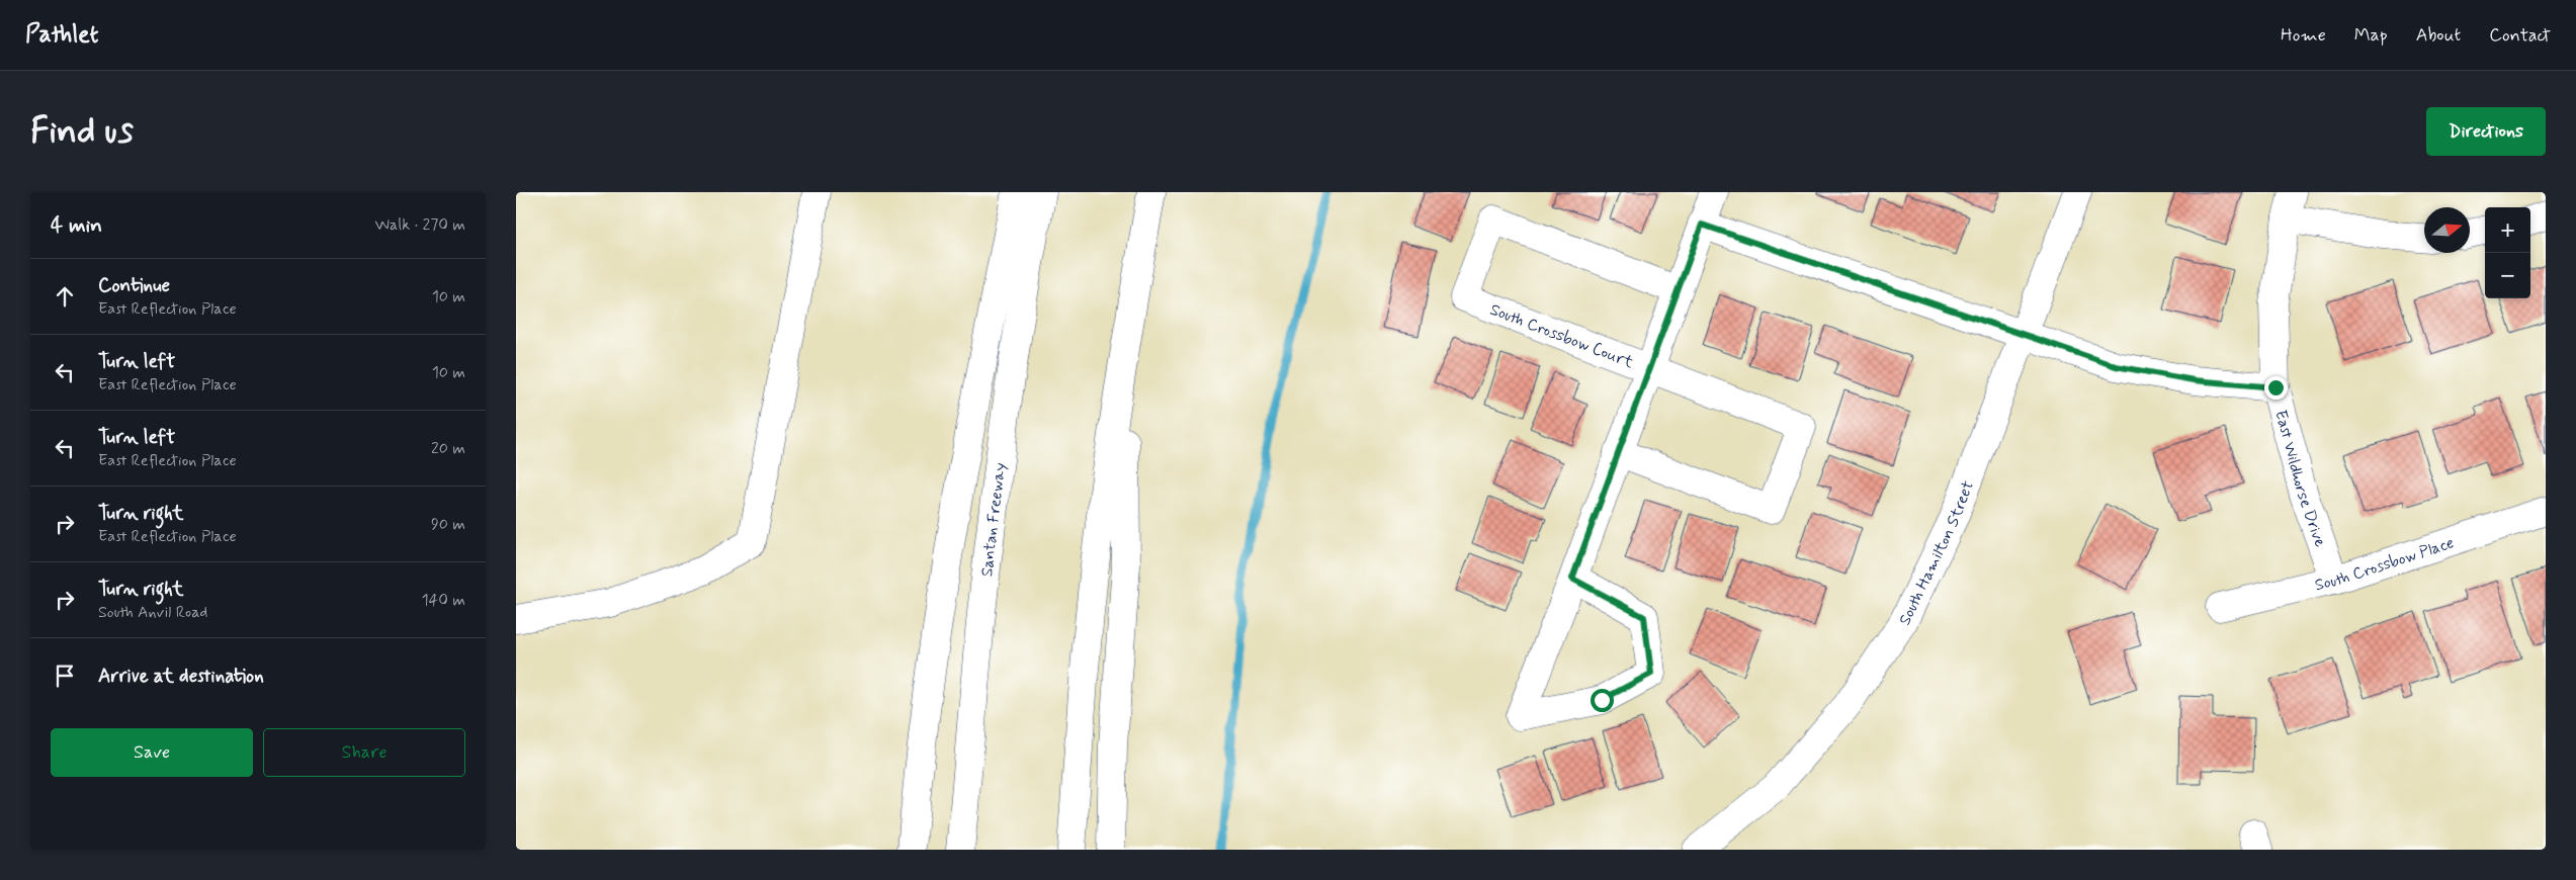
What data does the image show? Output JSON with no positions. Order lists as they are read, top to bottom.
{
  "streets": {
    "main road": [
      "South Crossbow Court",
      "East Wildhorse Drive",
      "Santan Freeway",
      "South Hamilton Street",
      "South Crossbow Place"
    ]
  },
  "crossings": [
    ["East Wildhorse Drive", "South Crossbow Place"]
  ],
  "north": "right",
  "page": {
    "header": "Pathlet",
    "nav": [
      "Home",
      "Map",
      "About",
      "Contact"
    ],
    "buttons": [
      "Directions",
      ["Save", "Share"]
    ],
    "title": "Find us",
    "heading": ["4 min", "Walk · 270 m"],
    "map_buttons": ["+", "−"],
    "list": [
      ["Continue", "East Reflection Place", "10 m"],
      ["Turn left", "East Reflection Place", "10 m"],
      ["Turn left", "East Reflection Place", "20 m"],
      ["Turn right", "East Reflection Place", "90 m"],
      ["Turn right", "South Anvil Road", "140 m"],
      "Arrive at destination"
    ]
  }
}
